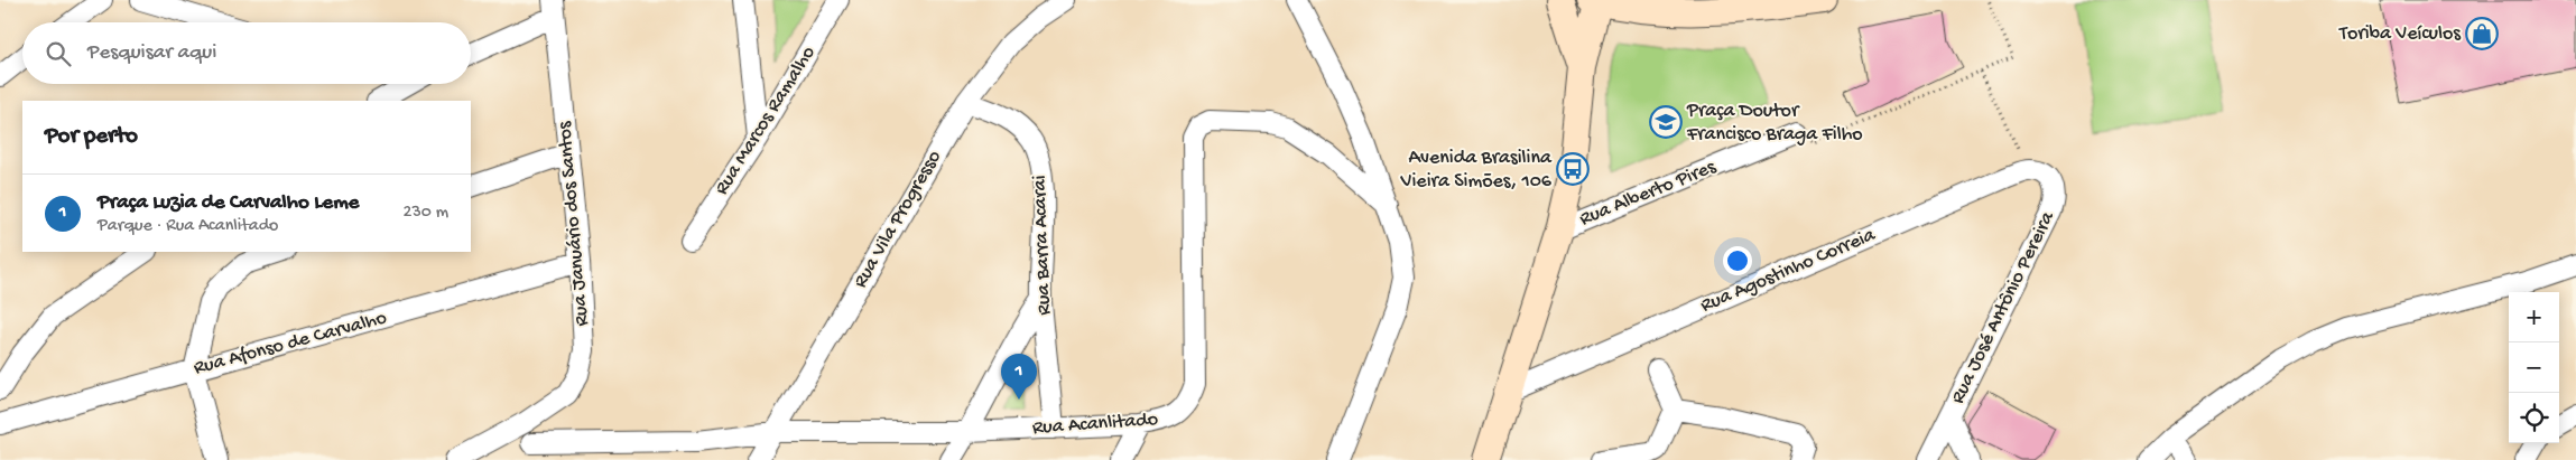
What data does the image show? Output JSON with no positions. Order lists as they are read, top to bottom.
{
  "streets": {
    "street": [
      "Rua Marcos Ramalho",
      "Rua Alberto Pires",
      "Rua Vila Progresso",
      "Rua Januário dos Santos",
      "Rua Barra Acarai",
      "Rua Agostinho Correia",
      "Rua José Antônio Pereira",
      "Rua Afonso de Carvalho",
      "Rua Acanlitado"
    ]
  },
  "crossings": [
    ["Rua Vila Progresso", "Rua Barra Acarai"],
    ["Rua Vila Progresso", "Rua Acanlitado"],
    ["Rua Januário dos Santos", "Rua Afonso de Carvalho"],
    ["Rua Barra Acarai", "Rua Acanlitado"],
    ["Rua Agostinho Correia", "Rua José Antônio Pereira"]
  ],
  "places": {
    "shop": ["Toriba Veículos"],
    "school or university": ["Praça Doutor Francisco Braga Filho"],
    "bus stop": ["Avenida Brasilina Vieira Simões, 106"]
  },
  "page": {
    "search": "Pesquisar aqui",
    "heading": "Por perto",
    "list": [
      {
        "mark": "1",
        "name": "Praça Luzia de Carvalho Leme",
        "note": "Parque · Rua Acanlitado",
        "value": "230 m"
      }
    ],
    "map_buttons": ["+", "−"],
    "pins": "1"
  }
}
